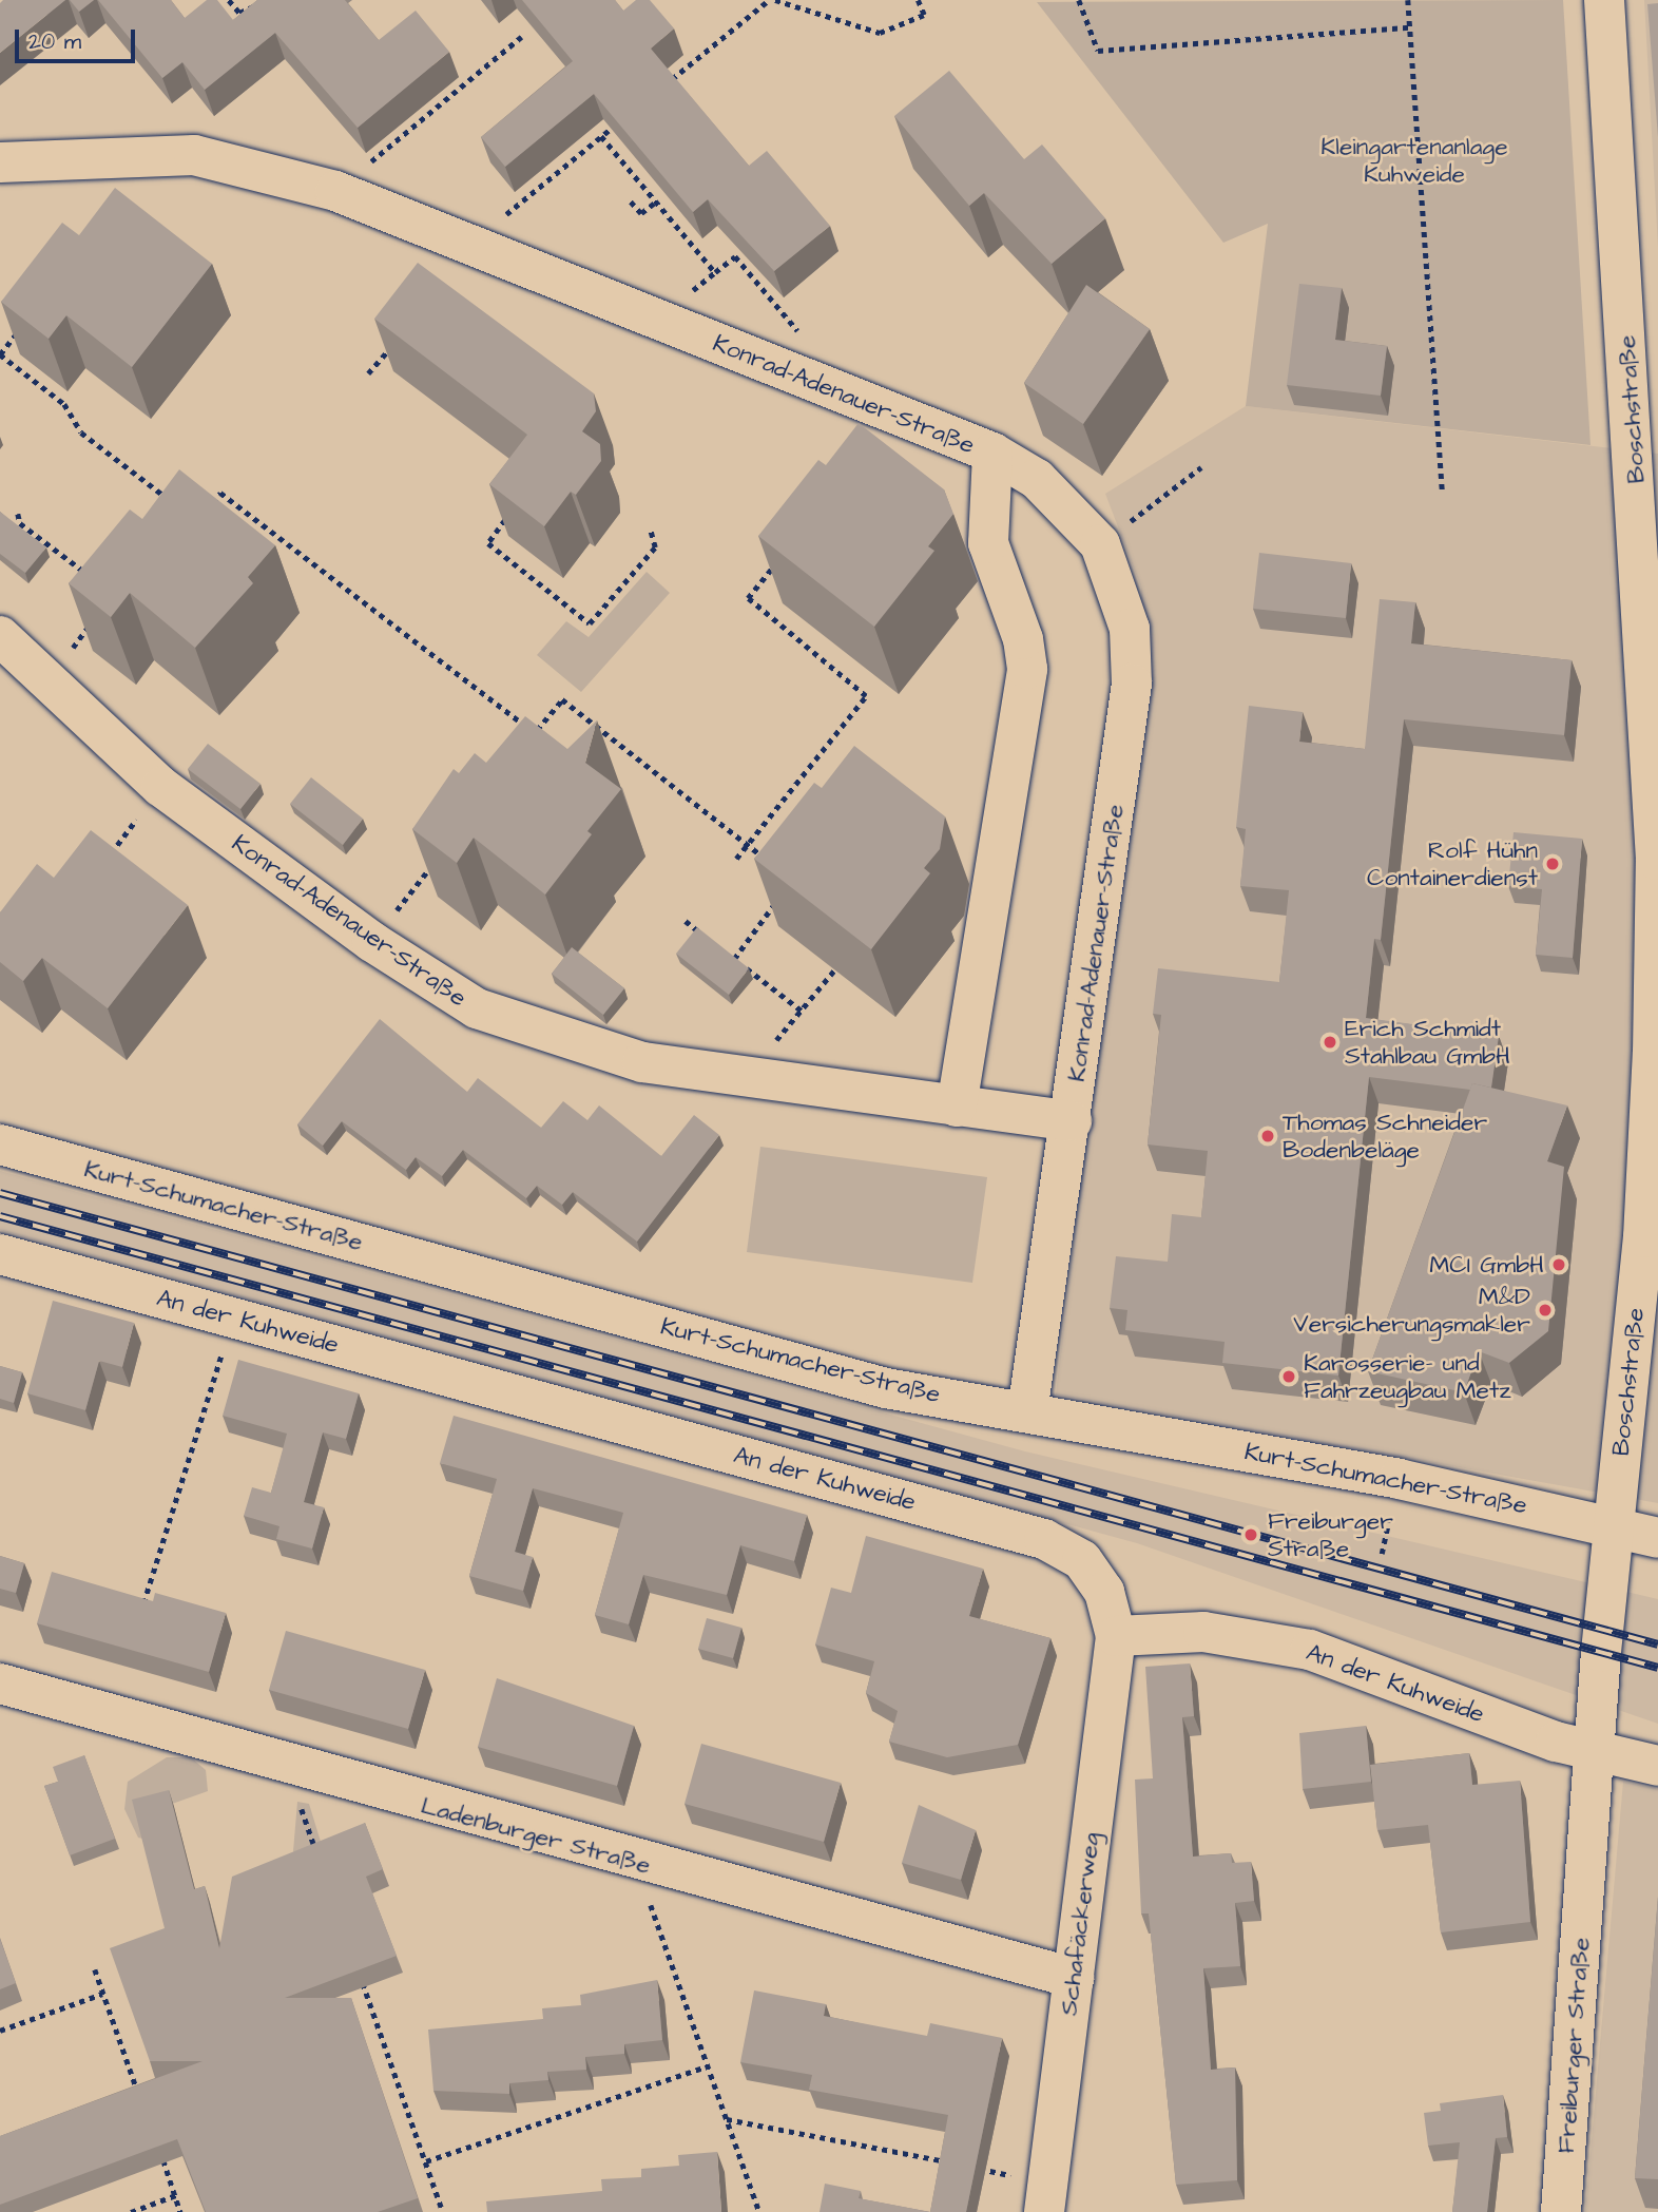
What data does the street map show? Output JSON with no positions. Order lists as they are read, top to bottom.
{
  "streets": {
    "street": [
      "Konrad-Adenauer-Straße",
      "Boschstraße",
      "Kurt-Schumacher-Straße",
      "An der Kuhweide",
      "Ladenburger Straße",
      "Schafäckerweg",
      "Freiburger Straße"
    ]
  },
  "crossings": [
    ["Konrad-Adenauer-Straße", "Kurt-Schumacher-Straße"],
    ["Boschstraße", "Kurt-Schumacher-Straße"],
    ["Boschstraße", "Freiburger Straße"],
    ["Kurt-Schumacher-Straße", "Freiburger Straße"],
    ["An der Kuhweide", "Schafäckerweg"],
    ["An der Kuhweide", "Freiburger Straße"],
    ["Ladenburger Straße", "Schafäckerweg"]
  ],
  "parks": ["Kleingartenanlage Kuhweide"],
  "places": [
    "Rolf Hühn Containerdienst",
    "Erich Schmidt Stahlbau GmbH",
    "Thomas Schneider Bodenbeläge",
    "MCI GmbH",
    "M&D Versicherungsmakler",
    "Karosserie- und Fahrzeugbau Metz",
    "Freiburger Straße"
  ],
  "scale_bar": "20 m"
}
